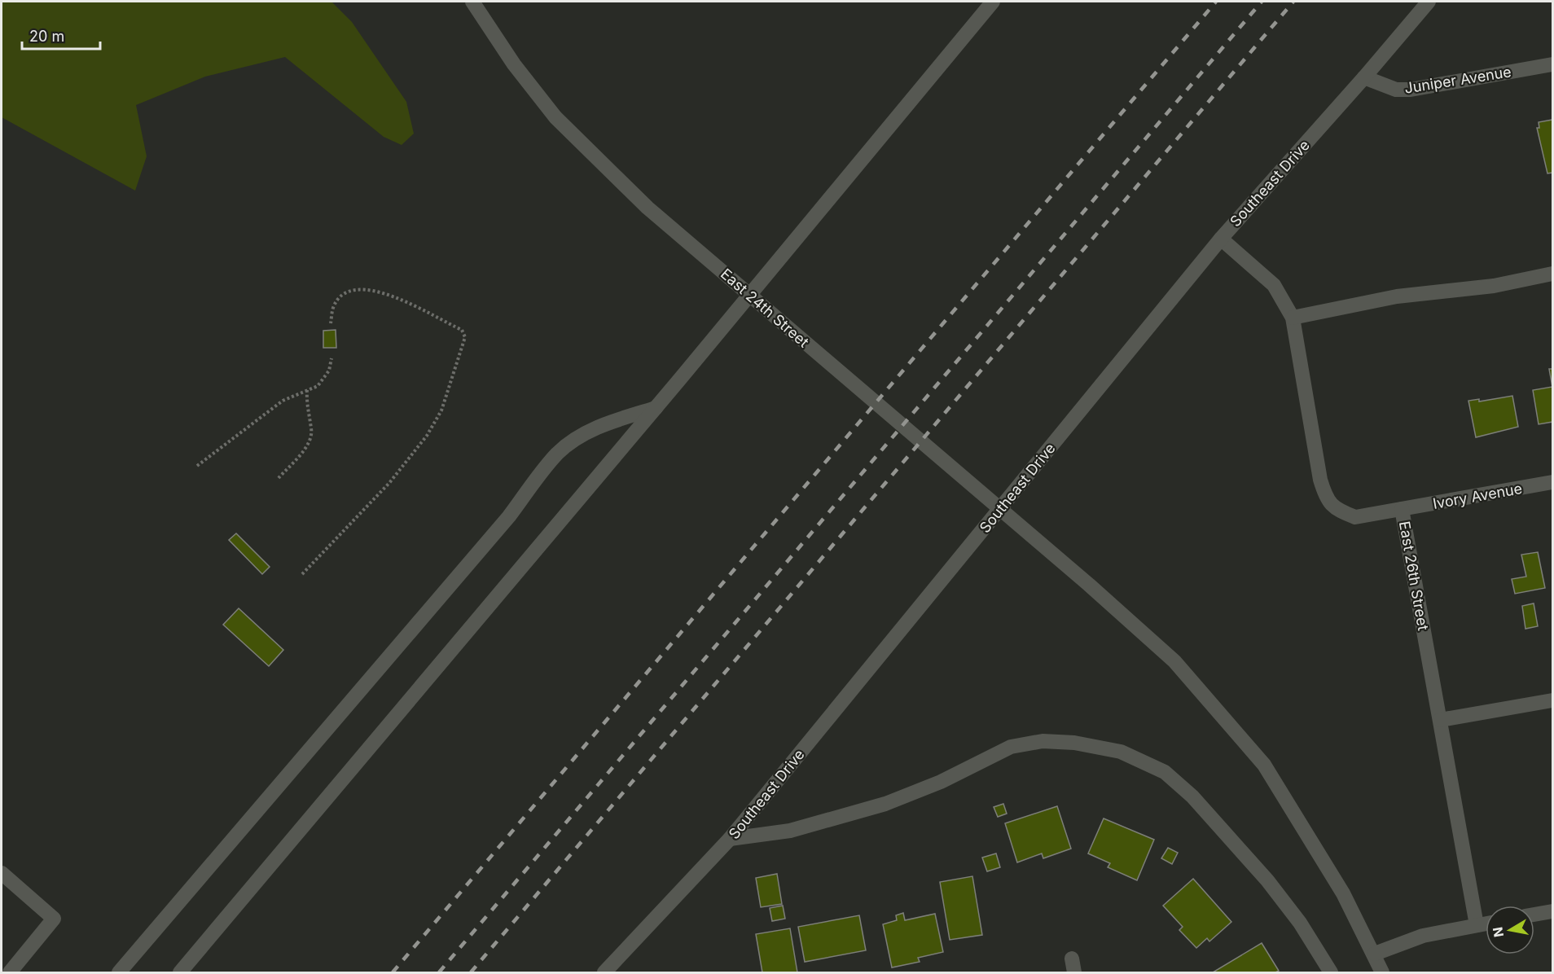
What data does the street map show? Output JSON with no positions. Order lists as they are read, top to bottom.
{
  "streets": {
    "street": [
      "Juniper Avenue",
      "Southeast Drive",
      "East 24th Street",
      "Ivory Avenue",
      "East 26th Street"
    ]
  },
  "crossings": [
    ["Juniper Avenue", "Southeast Drive"],
    ["Southeast Drive", "East 26th Street"],
    ["Ivory Avenue", "East 26th Street"]
  ],
  "scale_bar": "20 m",
  "north": "left"
}
